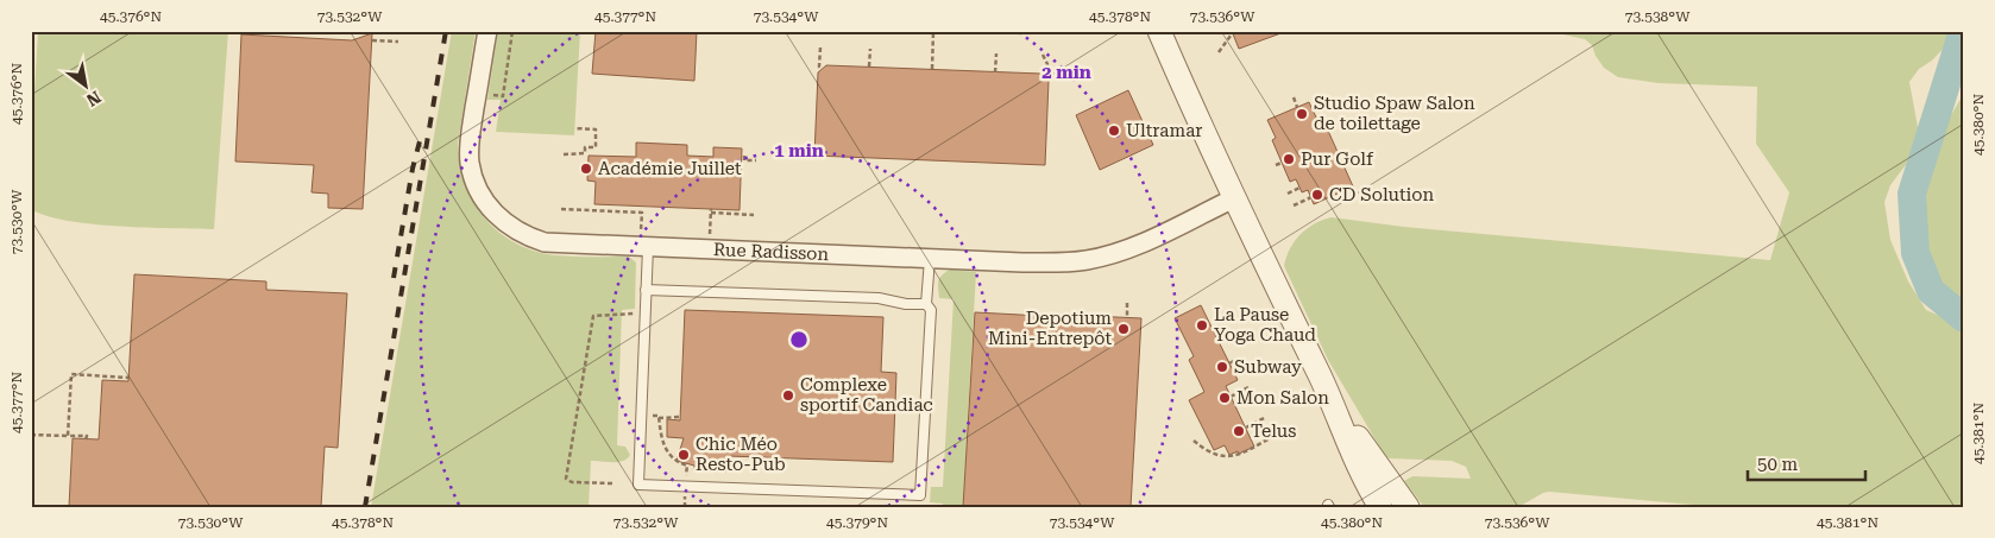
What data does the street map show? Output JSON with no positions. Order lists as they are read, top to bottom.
{
  "streets": {
    "street": ["Rue Radisson"]
  },
  "places": [
    "Studio Spaw Salon de toilettage",
    "Ultramar",
    "Pur Golf",
    "Académie Juillet",
    "CD Solution",
    "La Pause Yoga Chaud",
    "Depotium Mini-Entrepôt",
    "Subway",
    "Complexe sportif Candiac",
    "Mon Salon",
    "Telus",
    "Chic Méo Resto-Pub"
  ],
  "scale_bar": "50 m",
  "north": "bottom right",
  "coordinates": [
    "45.376°N",
    "73.532°W",
    "45.377°N",
    "73.534°W",
    "45.378°N",
    "73.536°W",
    "73.538°W",
    "45.380°N",
    "73.530°W",
    "45.381°N",
    "45.379°N"
  ],
  "rings": ["2 min", "1 min"]
}
